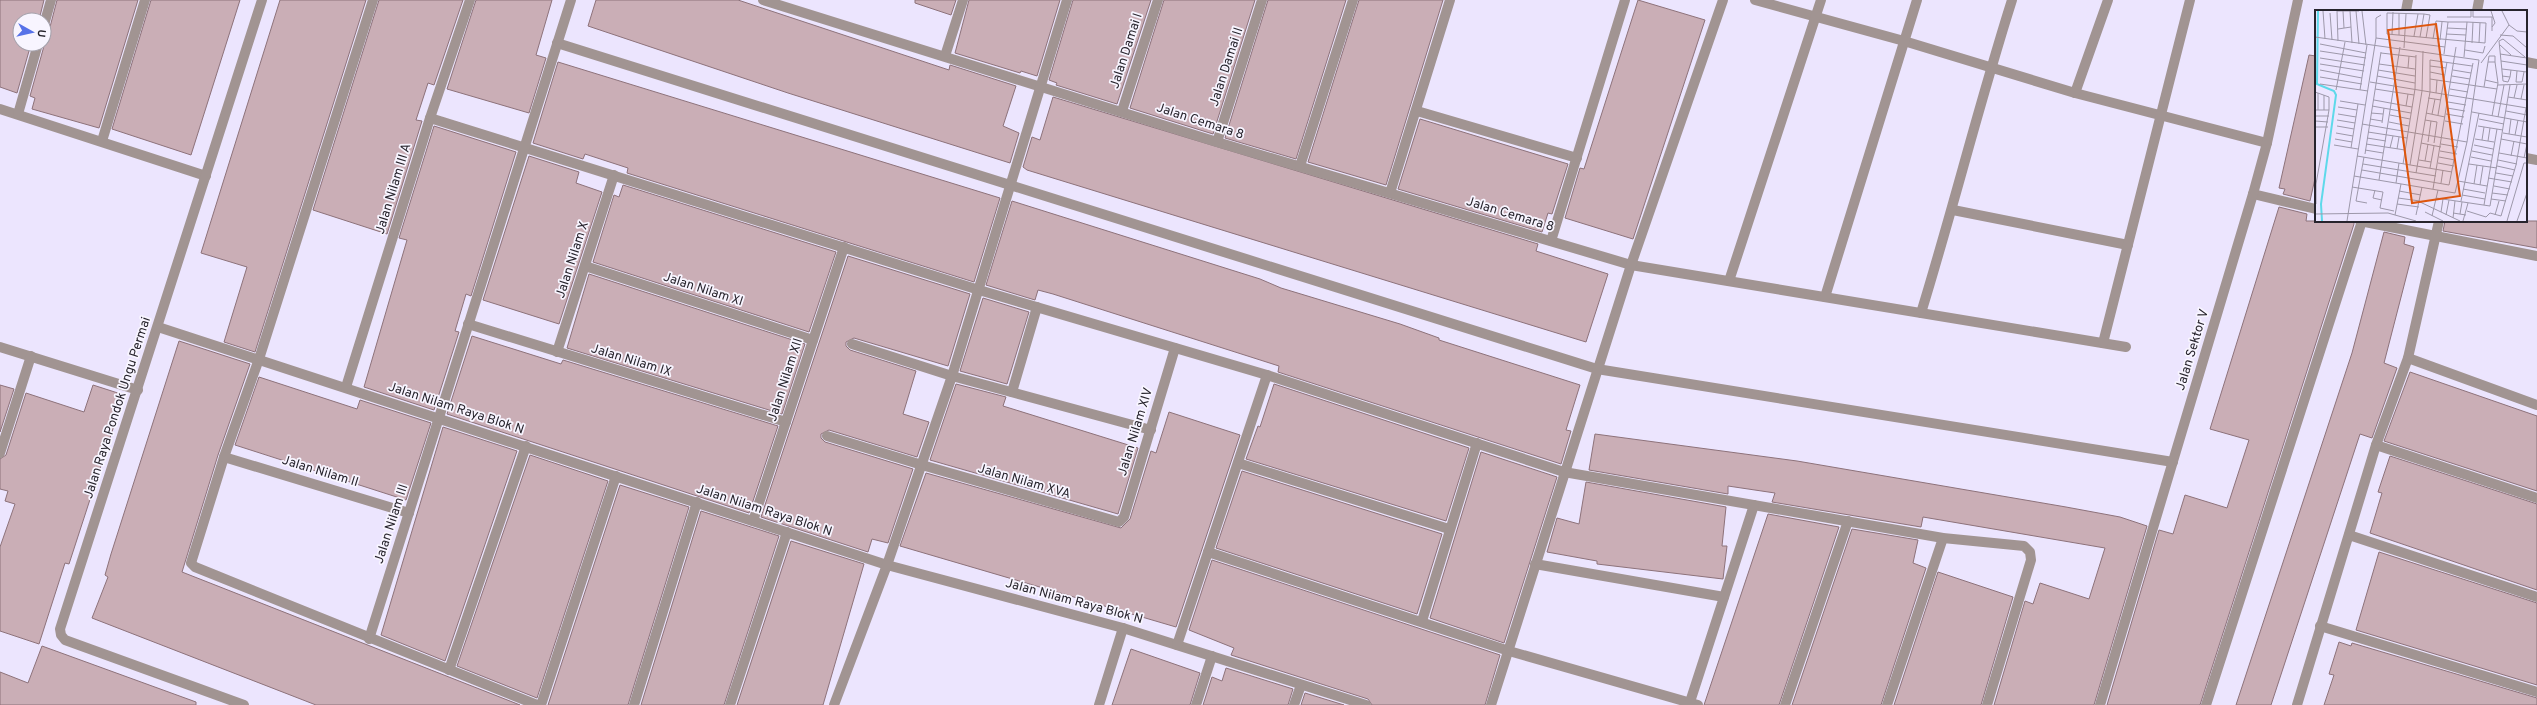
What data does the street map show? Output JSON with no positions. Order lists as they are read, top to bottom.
{
  "streets": {
    "street": [
      "Jalan Damai I",
      "Jalan Damai II",
      "Jalan Cemara 8",
      "Jalan Nilam III A",
      "Jalan Nilam X",
      "Jalan Nilam XI",
      "Jalan Sektor V",
      "Jalan Nilam IX",
      "Jalan Nilam XII",
      "Jalan Raya Pondok Ungu Permai",
      "Jalan Nilam Raya Blok N",
      "Jalan Nilam XIV",
      "Jalan Nilam II",
      "Jalan Nilam XVA",
      "Jalan Nilam III"
    ]
  },
  "crossings": [
    ["Jalan Damai I", "Jalan Cemara 8"],
    ["Jalan Damai II", "Jalan Cemara 8"],
    ["Jalan Nilam III A", "Jalan Nilam Raya Blok N"],
    ["Jalan Nilam X", "Jalan Nilam XI"],
    ["Jalan Nilam X", "Jalan Nilam IX"],
    ["Jalan Nilam XI", "Jalan Nilam XII"],
    ["Jalan Nilam IX", "Jalan Nilam XII"],
    ["Jalan Nilam IX", "Jalan Nilam III"],
    ["Jalan Nilam XII", "Jalan Nilam Raya Blok N"],
    ["Jalan Raya Pondok Ungu Permai", "Jalan Nilam Raya Blok N"],
    ["Jalan Nilam Raya Blok N", "Jalan Nilam III"],
    ["Jalan Nilam XIV", "Jalan Nilam XVA"],
    ["Jalan Nilam II", "Jalan Nilam III"]
  ],
  "north": "right"
}
